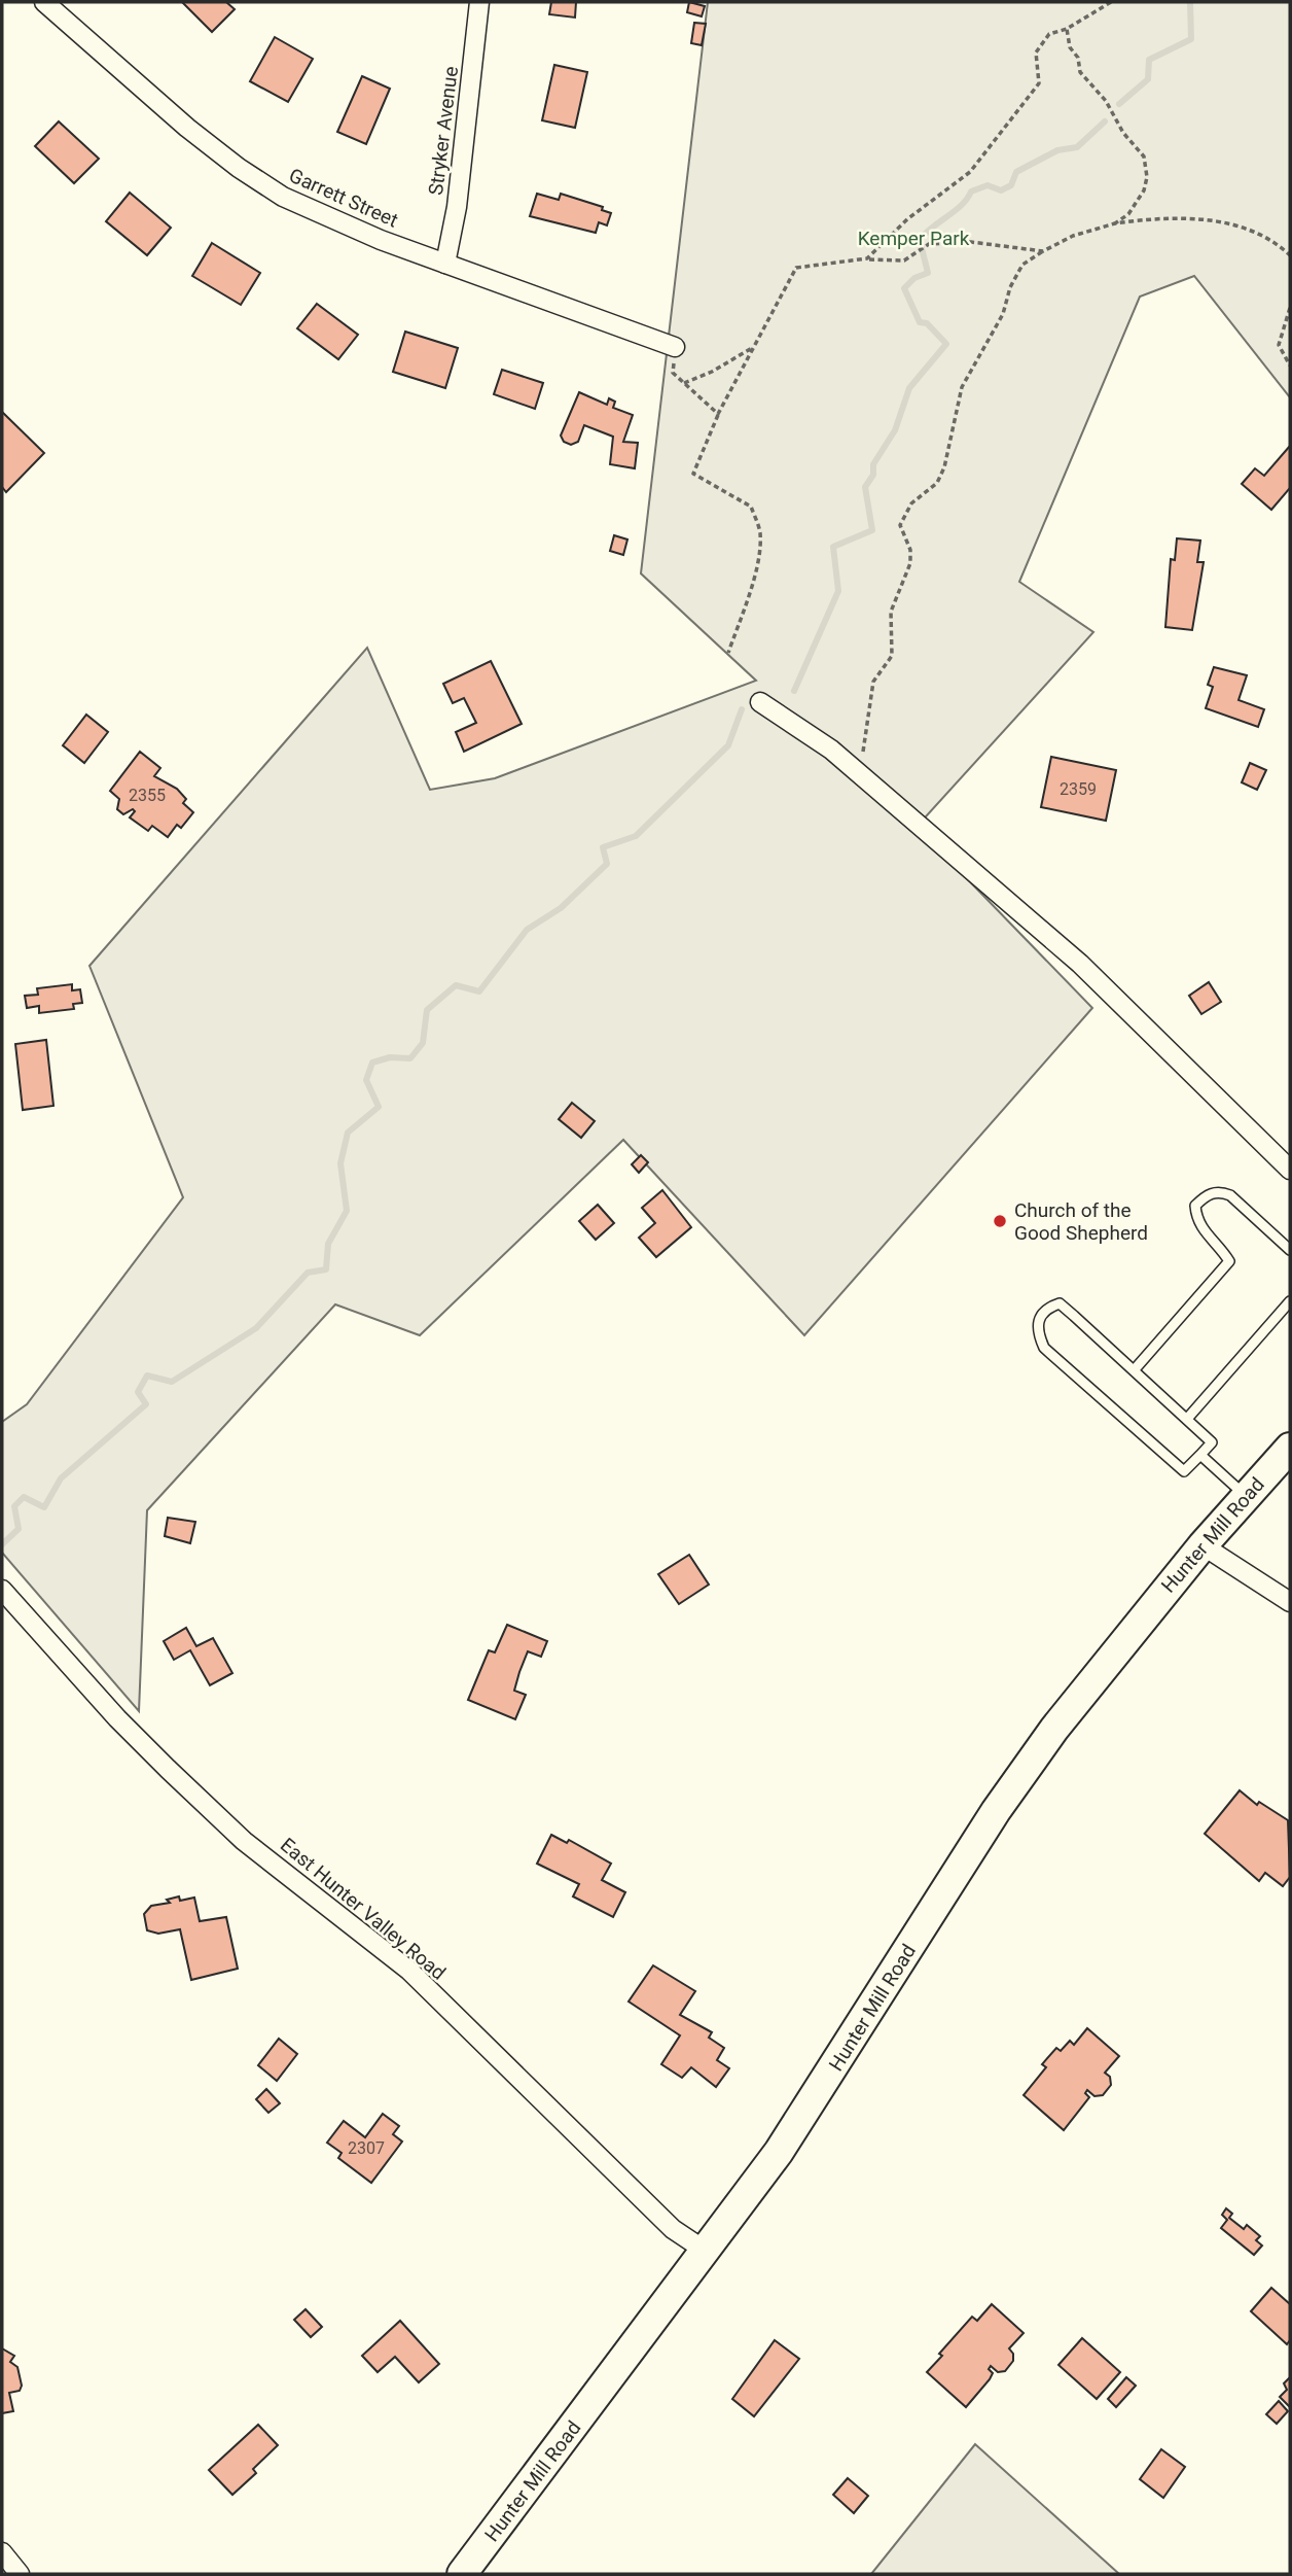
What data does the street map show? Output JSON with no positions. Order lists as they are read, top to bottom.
{
  "streets": {
    "main road": ["Hunter Mill Road"],
    "street": ["Stryker Avenue", "Garrett Street", "East Hunter Valley Road"]
  },
  "crossings": [
    ["Stryker Avenue", "Garrett Street"],
    ["Hunter Mill Road", "East Hunter Valley Road"]
  ],
  "parks": ["Kemper Park"],
  "places": ["Church of the Good Shepherd"],
  "house_numbers": ["2359", "2355", "2307"]
}
